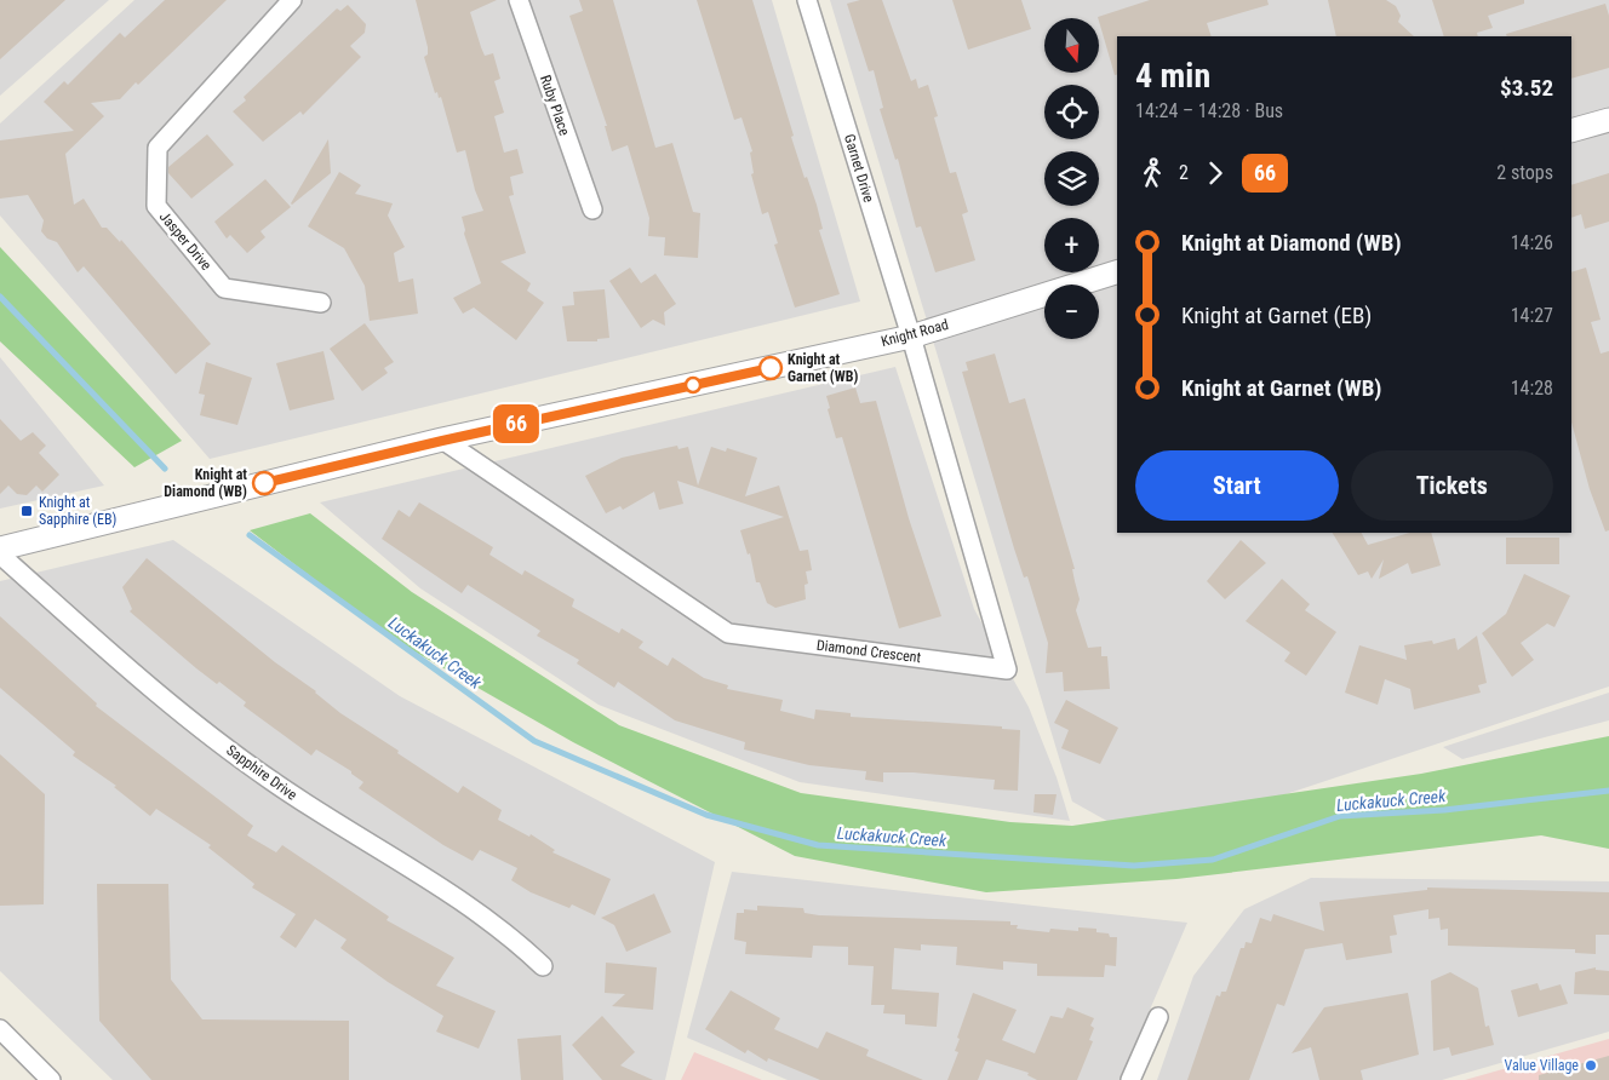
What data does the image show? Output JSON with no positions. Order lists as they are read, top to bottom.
{
  "streets": {
    "street": [
      "Ruby Place",
      "Garnet Drive",
      "Jasper Drive",
      "Knight Road",
      "Diamond Crescent",
      "Sapphire Drive"
    ]
  },
  "crossings": [
    ["Garnet Drive", "Knight Road"],
    ["Garnet Drive", "Diamond Crescent"],
    ["Knight Road", "Diamond Crescent"]
  ],
  "water": ["Luckakuck Creek"],
  "places": {
    "other": ["Knight at Garnet (WB)", "Knight at Diamond (WB)", "Value Village"],
    "transit": ["Knight at Sapphire (EB)"]
  },
  "lines": ["bus line 66"],
  "north": "bottom",
  "page": {
    "on_map": "66",
    "map_buttons": ["+", "−"],
    "heading": ["4 min", "14:24 – 14:28 · Bus", "$3.52"],
    "legs": ["2", "66", "2 stops"],
    "list": [
      {
        "name": "Knight at Diamond (WB)",
        "value": "14:26"
      },
      {
        "name": "Knight at Garnet (EB)",
        "value": "14:27"
      },
      {
        "name": "Knight at Garnet (WB)",
        "value": "14:28"
      }
    ],
    "buttons": ["Start", "Tickets"]
  }
}
